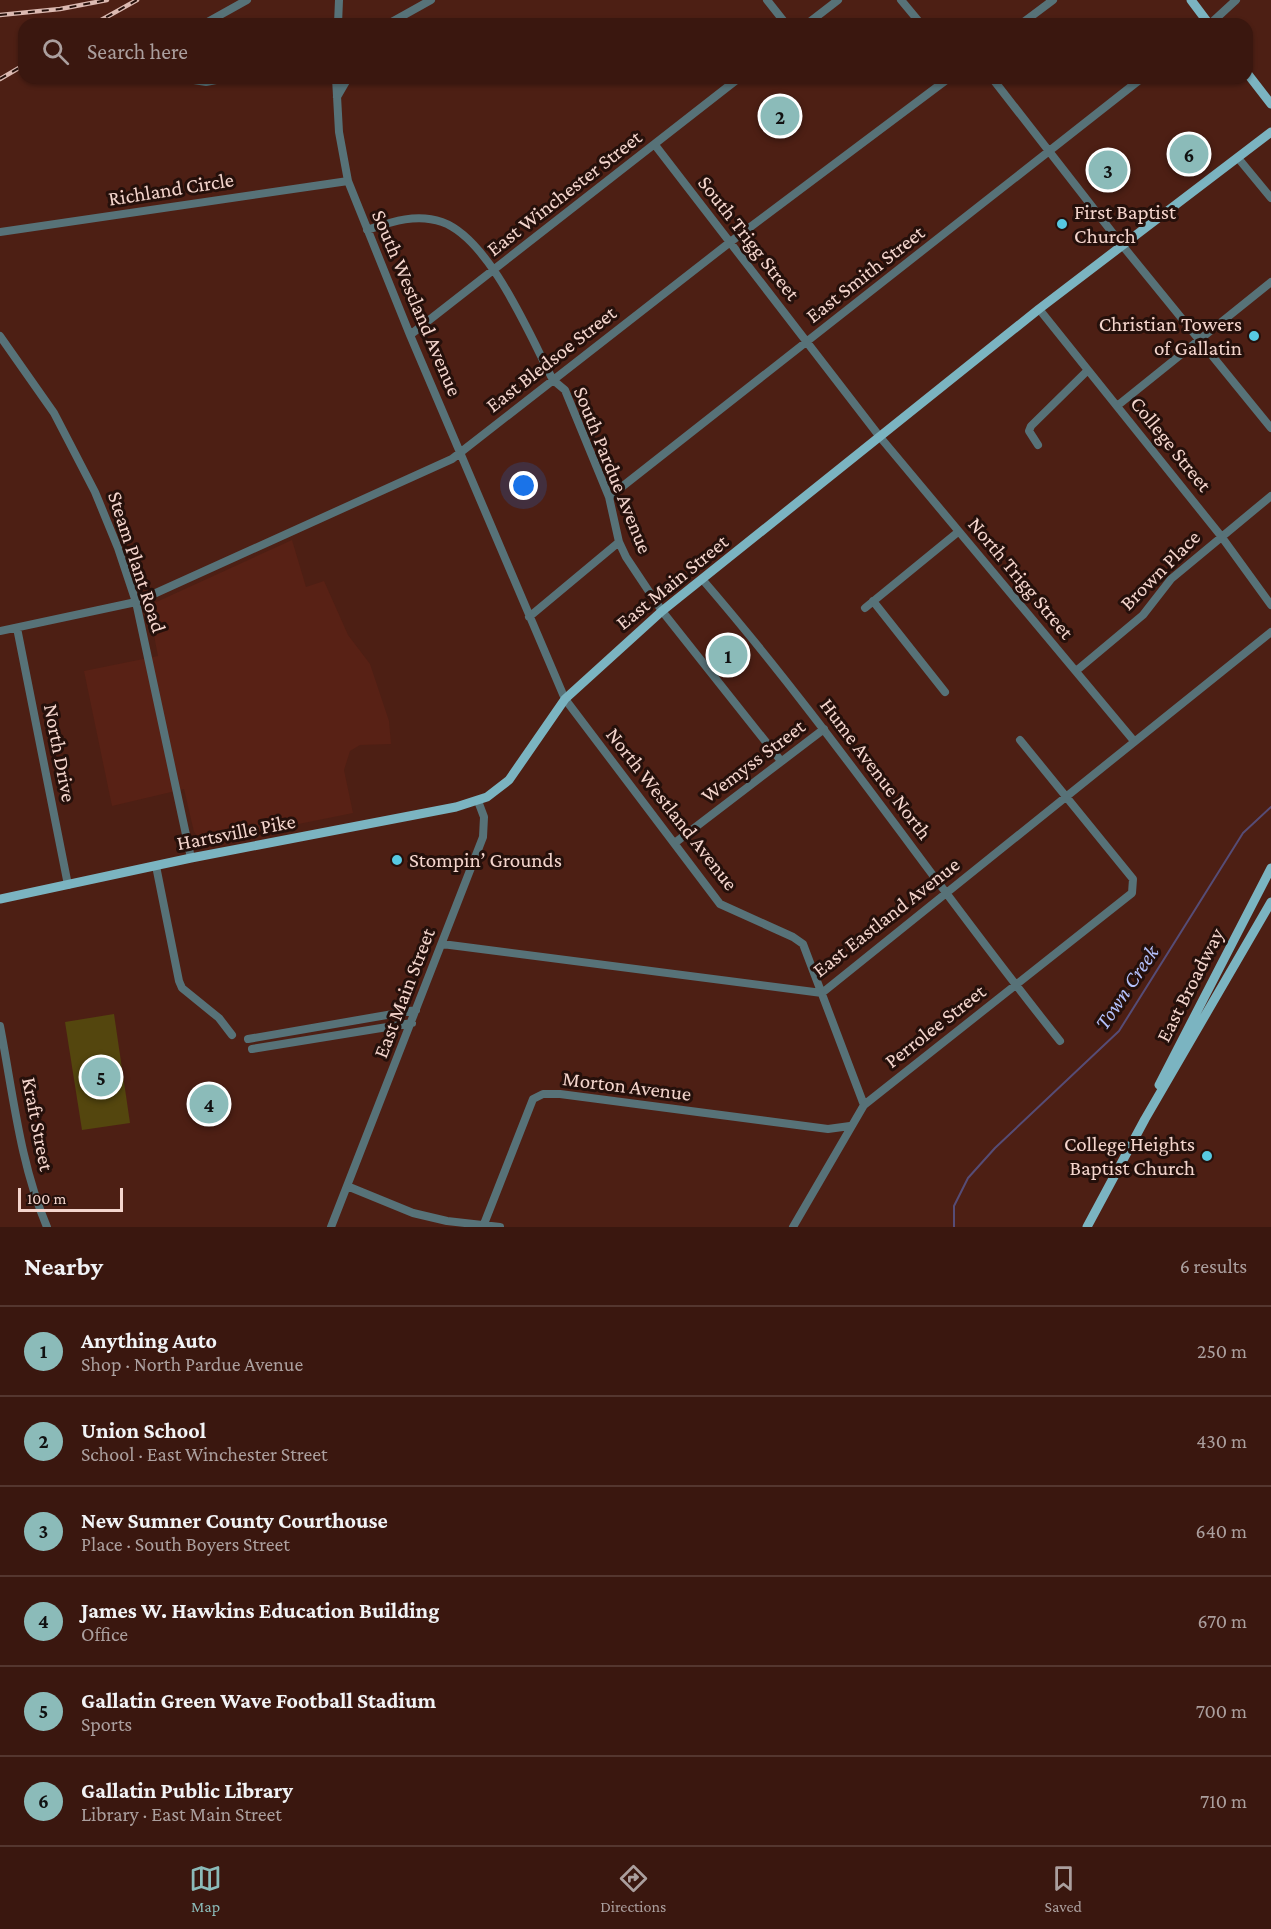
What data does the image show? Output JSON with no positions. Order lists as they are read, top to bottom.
{
  "streets": {
    "main road": ["East Main Street", "Hartsville Pike", "East Broadway"],
    "street": [
      "Richland Circle",
      "East Winchester Street",
      "South Trigg Street",
      "East Smith Street",
      "South Westland Avenue",
      "East Bledsoe Street",
      "College Street",
      "South Pardue Avenue",
      "Steam Plant Road",
      "Brown Place",
      "North Trigg Street",
      "North Drive",
      "Wemyss Street",
      "Hume Avenue North",
      "North Westland Avenue",
      "East Eastland Avenue",
      "Perrolee Street",
      "Morton Avenue",
      "Kraft Street"
    ]
  },
  "crossings": [
    ["Richland Circle", "South Westland Avenue"],
    ["East Winchester Street", "South Trigg Street"],
    ["East Winchester Street", "South Westland Avenue"],
    ["East Winchester Street", "South Pardue Avenue"],
    ["South Trigg Street", "East Smith Street"],
    ["South Trigg Street", "East Bledsoe Street"],
    ["South Trigg Street", "North Trigg Street"],
    ["South Trigg Street", "East Main Street"],
    ["East Smith Street", "South Pardue Avenue"],
    ["South Westland Avenue", "East Bledsoe Street"],
    ["South Westland Avenue", "South Pardue Avenue"],
    ["South Westland Avenue", "East Main Street"],
    ["South Westland Avenue", "North Westland Avenue"],
    ["East Bledsoe Street", "South Pardue Avenue"],
    ["East Bledsoe Street", "Steam Plant Road"],
    ["College Street", "Brown Place"],
    ["College Street", "East Main Street"],
    ["South Pardue Avenue", "East Main Street"],
    ["South Pardue Avenue", "Wemyss Street"],
    ["Steam Plant Road", "Hartsville Pike"],
    ["Brown Place", "North Trigg Street"],
    ["North Trigg Street", "East Main Street"],
    ["North Trigg Street", "East Eastland Avenue"],
    ["East Main Street", "Hume Avenue North"],
    ["East Main Street", "North Westland Avenue"],
    ["East Main Street", "Hartsville Pike"],
    ["East Main Street", "East Eastland Avenue"],
    ["North Drive", "Hartsville Pike"],
    ["Wemyss Street", "Hume Avenue North"],
    ["Wemyss Street", "North Westland Avenue"],
    ["Hume Avenue North", "East Eastland Avenue"],
    ["Hume Avenue North", "Perrolee Street"],
    ["North Westland Avenue", "East Eastland Avenue"],
    ["North Westland Avenue", "Perrolee Street"],
    ["East Eastland Avenue", "Perrolee Street"],
    ["Perrolee Street", "Morton Avenue"]
  ],
  "water": ["Town Creek"],
  "places": [
    "First Baptist Church",
    "Christian Towers of Gallatin",
    "Stompin’ Grounds",
    "College Heights Baptist Church"
  ],
  "scale_bar": "100 m",
  "page": {
    "search": "Search here",
    "pins": [
      "2",
      "6",
      "3",
      "1",
      "5",
      "4"
    ],
    "scale": "100 m",
    "heading": ["Nearby", "6 results"],
    "list": [
      {
        "mark": "1",
        "name": "Anything Auto",
        "note": "Shop · North Pardue Avenue",
        "value": "250 m"
      },
      {
        "mark": "2",
        "name": "Union School",
        "note": "School · East Winchester Street",
        "value": "430 m"
      },
      {
        "mark": "3",
        "name": "New Sumner County Courthouse",
        "note": "Place · South Boyers Street",
        "value": "640 m"
      },
      {
        "mark": "4",
        "name": "James W. Hawkins Education Building",
        "note": "Office",
        "value": "670 m"
      },
      {
        "mark": "5",
        "name": "Gallatin Green Wave Football Stadium",
        "note": "Sports",
        "value": "700 m"
      },
      {
        "mark": "6",
        "name": "Gallatin Public Library",
        "note": "Library · East Main Street",
        "value": "710 m"
      }
    ],
    "nav": ["Map", "Directions", "Saved"]
  }
}
